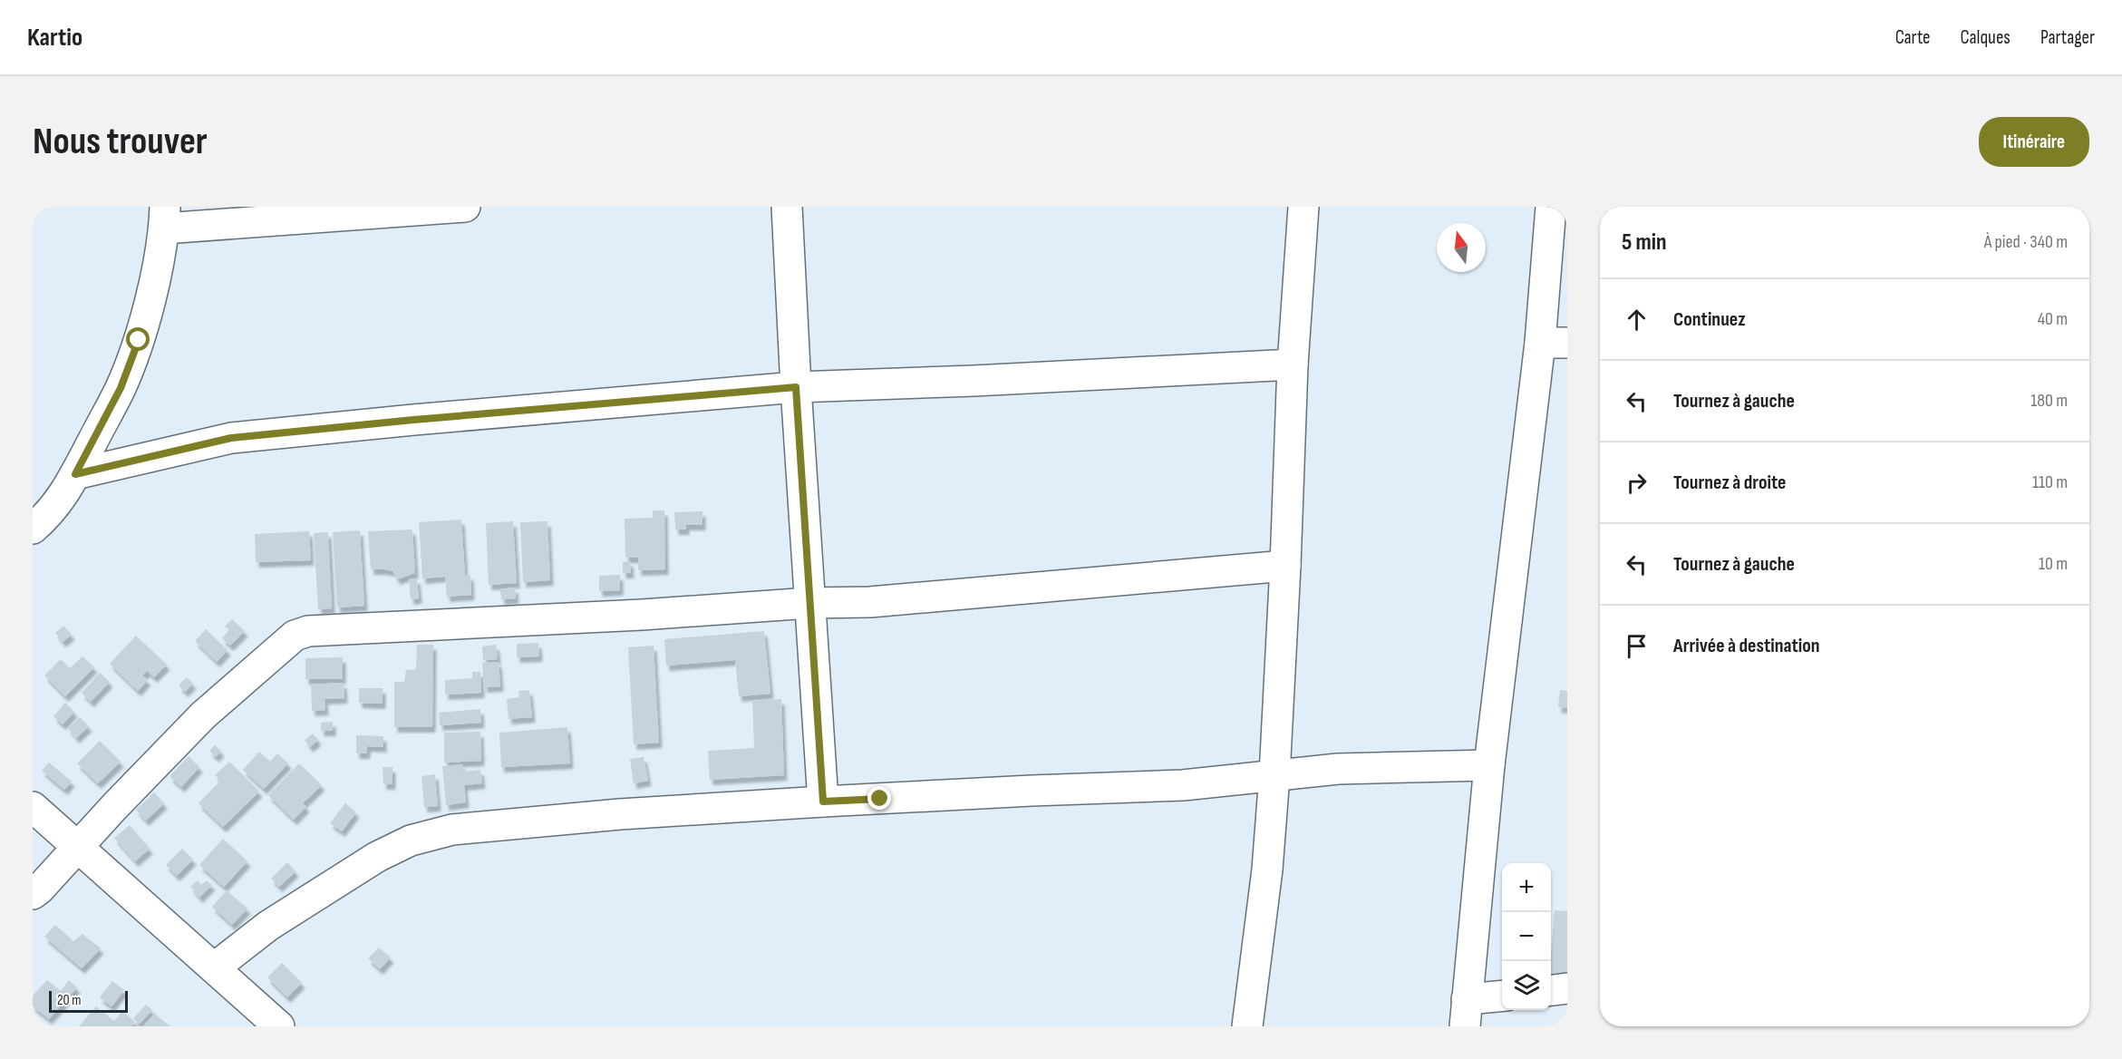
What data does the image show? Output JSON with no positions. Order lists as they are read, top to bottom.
{
  "scale_bar": "20 m",
  "north": "top",
  "page": {
    "header": "Kartio",
    "nav": ["Carte", "Calques", "Partager"],
    "buttons": "Itinéraire",
    "title": "Nous trouver",
    "heading": ["5 min", "À pied · 340 m"],
    "list": [
      ["Continuez", "40 m"],
      ["Tournez à gauche", "180 m"],
      ["Tournez à droite", "110 m"],
      ["Tournez à gauche", "10 m"],
      "Arrivée à destination"
    ],
    "map_buttons": ["+", "−"],
    "scale": "20 m"
  }
}
